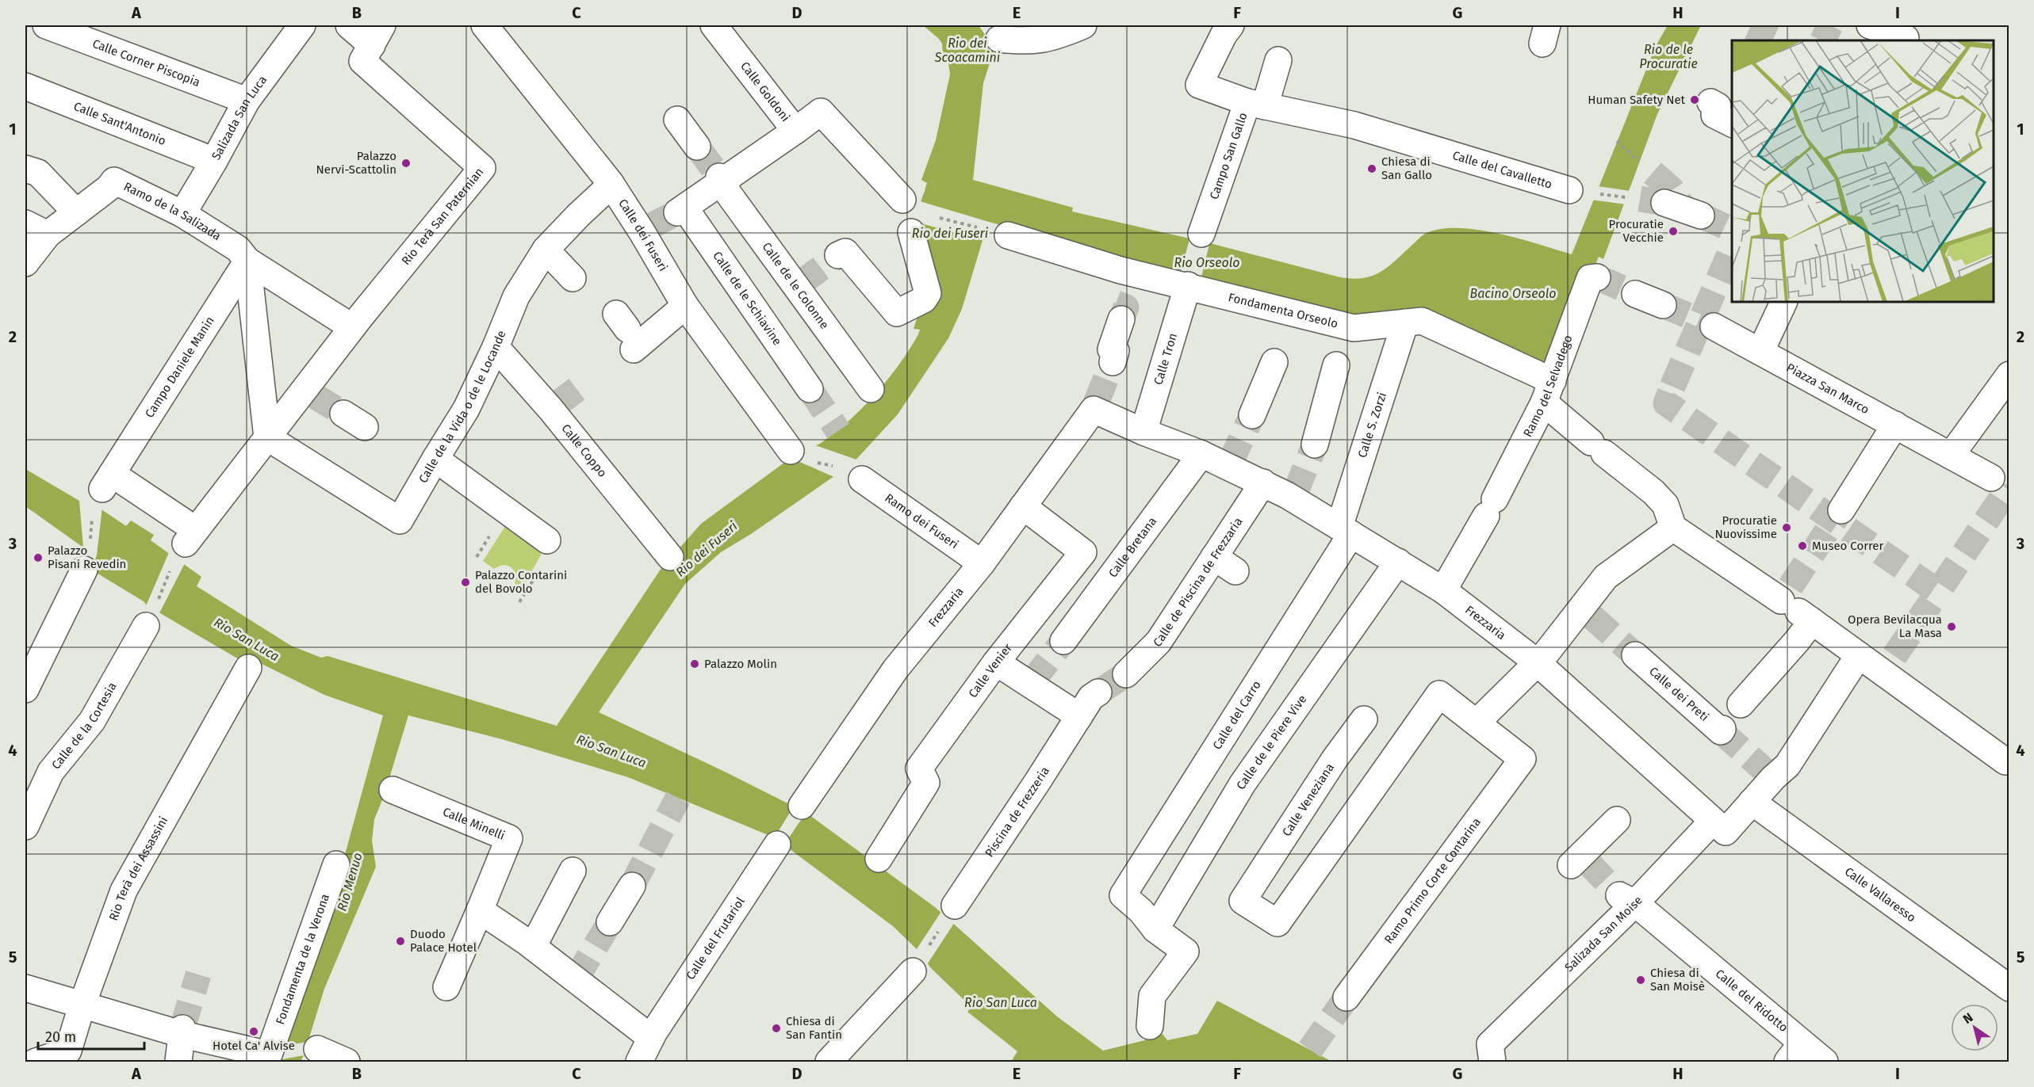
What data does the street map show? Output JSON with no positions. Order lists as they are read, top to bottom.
{
  "streets": {
    "street": [
      "Calle Corner Piscopia",
      "Calle Goldoni",
      "Salizada San Luca",
      "Calle Sant'Antonio",
      "Campo San Gallo",
      "Calle del Cavalletto",
      "Ramo de la Salizada",
      "Rio Terà San Paternian",
      "Calle dei Fuseri",
      "Calle de le Colonne",
      "Calle de le Schiavine",
      "Fondamenta Orseolo",
      "Calle Tron",
      "Campo Daniele Manin",
      "Ramo del Selvadego",
      "Piazza San Marco",
      "Calle de la Vida o de le Locande",
      "Calle S. Zorzi",
      "Calle Coppo",
      "Ramo dei Fuseri",
      "Calle Bretana",
      "Calle de Piscina de Frezzaria",
      "Frezzaria",
      "Calle Venier",
      "Calle dei Preti",
      "Calle del Carro",
      "Calle de la Cortesia",
      "Calle de le Piere Vive",
      "Calle Veneziana",
      "Piscina de Frezzeria",
      "Calle Minelli",
      "Rio Terà dei Assassini",
      "Ramo Primo Corte Contarina",
      "Calle Vallaresso",
      "Salizada San Moise",
      "Calle del Frutariol",
      "Fondamenta de la Verona",
      "Calle del Ridotto"
    ]
  },
  "crossings": [
    ["Calle Corner Piscopia", "Salizada San Luca"],
    ["Salizada San Luca", "Calle Sant'Antonio"],
    ["Salizada San Luca", "Ramo de la Salizada"],
    ["Campo San Gallo", "Calle del Cavalletto"],
    ["Ramo de la Salizada", "Campo Daniele Manin"],
    ["Rio Terà San Paternian", "Campo Daniele Manin"],
    ["Calle dei Fuseri", "Calle de la Vida o de le Locande"],
    ["Calle de le Colonne", "Calle de le Schiavine"],
    ["Fondamenta Orseolo", "Calle Tron"],
    ["Fondamenta Orseolo", "Ramo del Selvadego"],
    ["Fondamenta Orseolo", "Calle S. Zorzi"],
    ["Fondamenta Orseolo", "Salizada San Moise"],
    ["Calle Tron", "Frezzaria"],
    ["Campo Daniele Manin", "Calle de la Vida o de le Locande"],
    ["Ramo del Selvadego", "Frezzaria"],
    ["Calle de la Vida o de le Locande", "Calle Coppo"],
    ["Calle S. Zorzi", "Frezzaria"],
    ["Calle S. Zorzi", "Calle del Carro"],
    ["Ramo dei Fuseri", "Frezzaria"],
    ["Calle Bretana", "Frezzaria"],
    ["Calle de Piscina de Frezzaria", "Frezzaria"],
    ["Frezzaria", "Calle Venier"],
    ["Frezzaria", "Calle del Carro"],
    ["Frezzaria", "Calle de le Piere Vive"],
    ["Frezzaria", "Salizada San Moise"],
    ["Calle del Carro", "Calle de le Piere Vive"],
    ["Calle Veneziana", "Ramo Primo Corte Contarina"],
    ["Calle Vallaresso", "Salizada San Moise"],
    ["Salizada San Moise", "Calle del Ridotto"]
  ],
  "water": [
    "Rio dei Scoacamini",
    "Rio de le Procuratie",
    "Rio dei Fuseri",
    "Rio Orseolo",
    "Bacino Orseolo",
    "Rio San Luca",
    "Rio Menuo"
  ],
  "places": [
    "Human Safety Net",
    "Palazzo Nervi-Scattolin",
    "Chiesa di San Gallo",
    "Procuratie Vecchie",
    "Procuratie Nuovissime",
    "Museo Correr",
    "Palazzo Pisani Revedin",
    "Palazzo Contarini del Bovolo",
    "Opera Bevilacqua La Masa",
    "Palazzo Molin",
    "Duodo Palace Hotel",
    "Chiesa di San Moisè",
    "Chiesa di San Fantin",
    "Hotel Ca' Alvise"
  ],
  "scale_bar": "20 m",
  "north": "top left",
  "grid": {
    "columns": [
      "A",
      "B",
      "C",
      "D",
      "E",
      "F",
      "G",
      "H",
      "I"
    ],
    "rows": [
      "1",
      "2",
      "3",
      "4",
      "5"
    ]
  }
}
